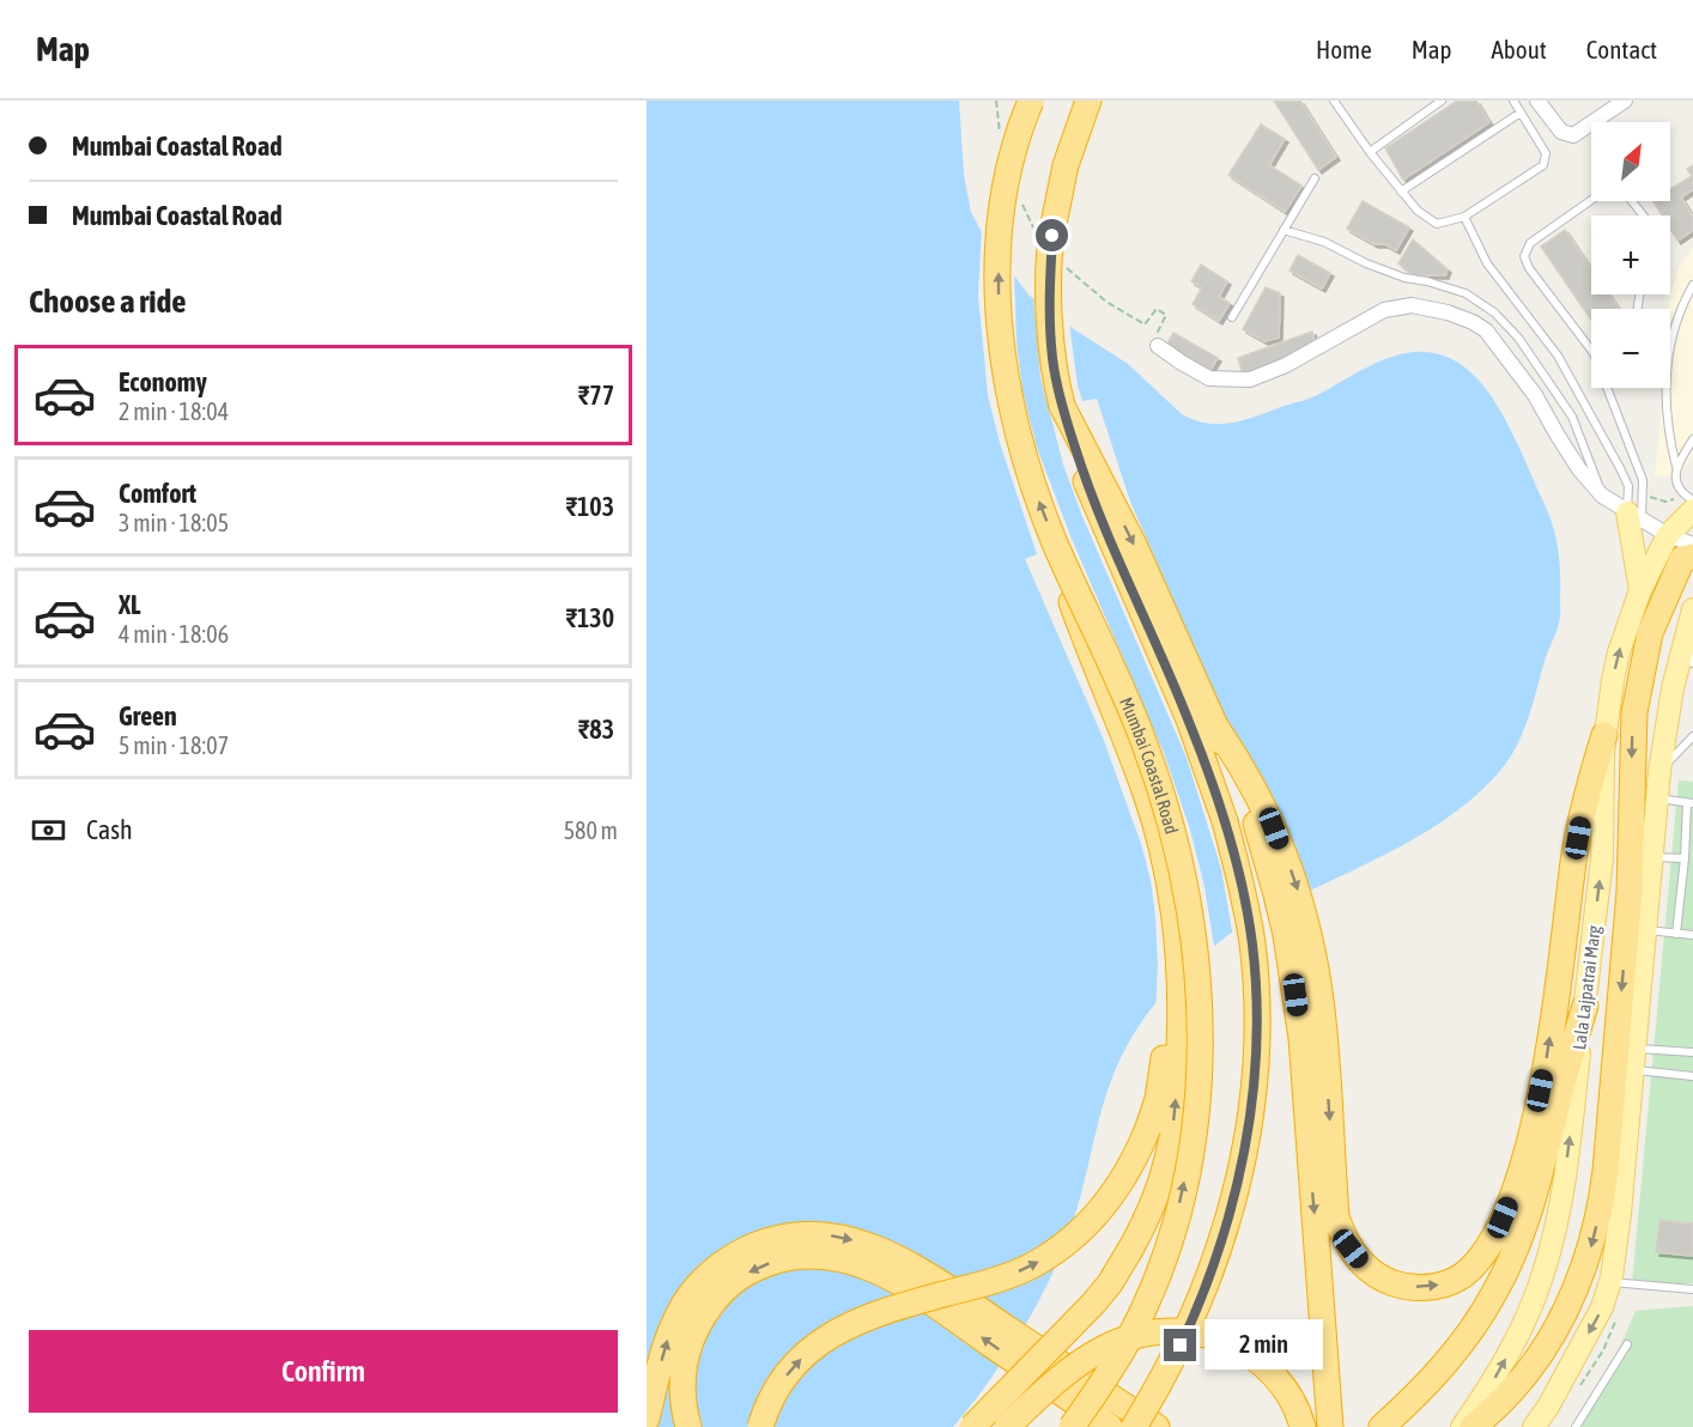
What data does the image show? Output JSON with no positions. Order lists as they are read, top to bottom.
{
  "streets": {
    "highway": ["Mumbai Coastal Road"],
    "main road": ["Lala Lajpatrai Marg"]
  },
  "north": "top right",
  "page": {
    "header": "Map",
    "nav": [
      "Home",
      "Map",
      "About",
      "Contact"
    ],
    "banner": ["Mumbai Coastal Road", "Mumbai Coastal Road"],
    "map_buttons": ["+", "−"],
    "heading": "Choose a ride",
    "list": [
      {
        "name": "Economy",
        "note": "2 min · 18:04",
        "value": "₹77"
      },
      {
        "name": "Comfort",
        "note": "3 min · 18:05",
        "value": "₹103"
      },
      {
        "name": "XL",
        "note": "4 min · 18:06",
        "value": "₹130"
      },
      {
        "name": "Green",
        "note": "5 min · 18:07",
        "value": "₹83"
      }
    ],
    "pay": ["Cash", "580 m"],
    "buttons": "Confirm",
    "bubble": "2 min"
  }
}
